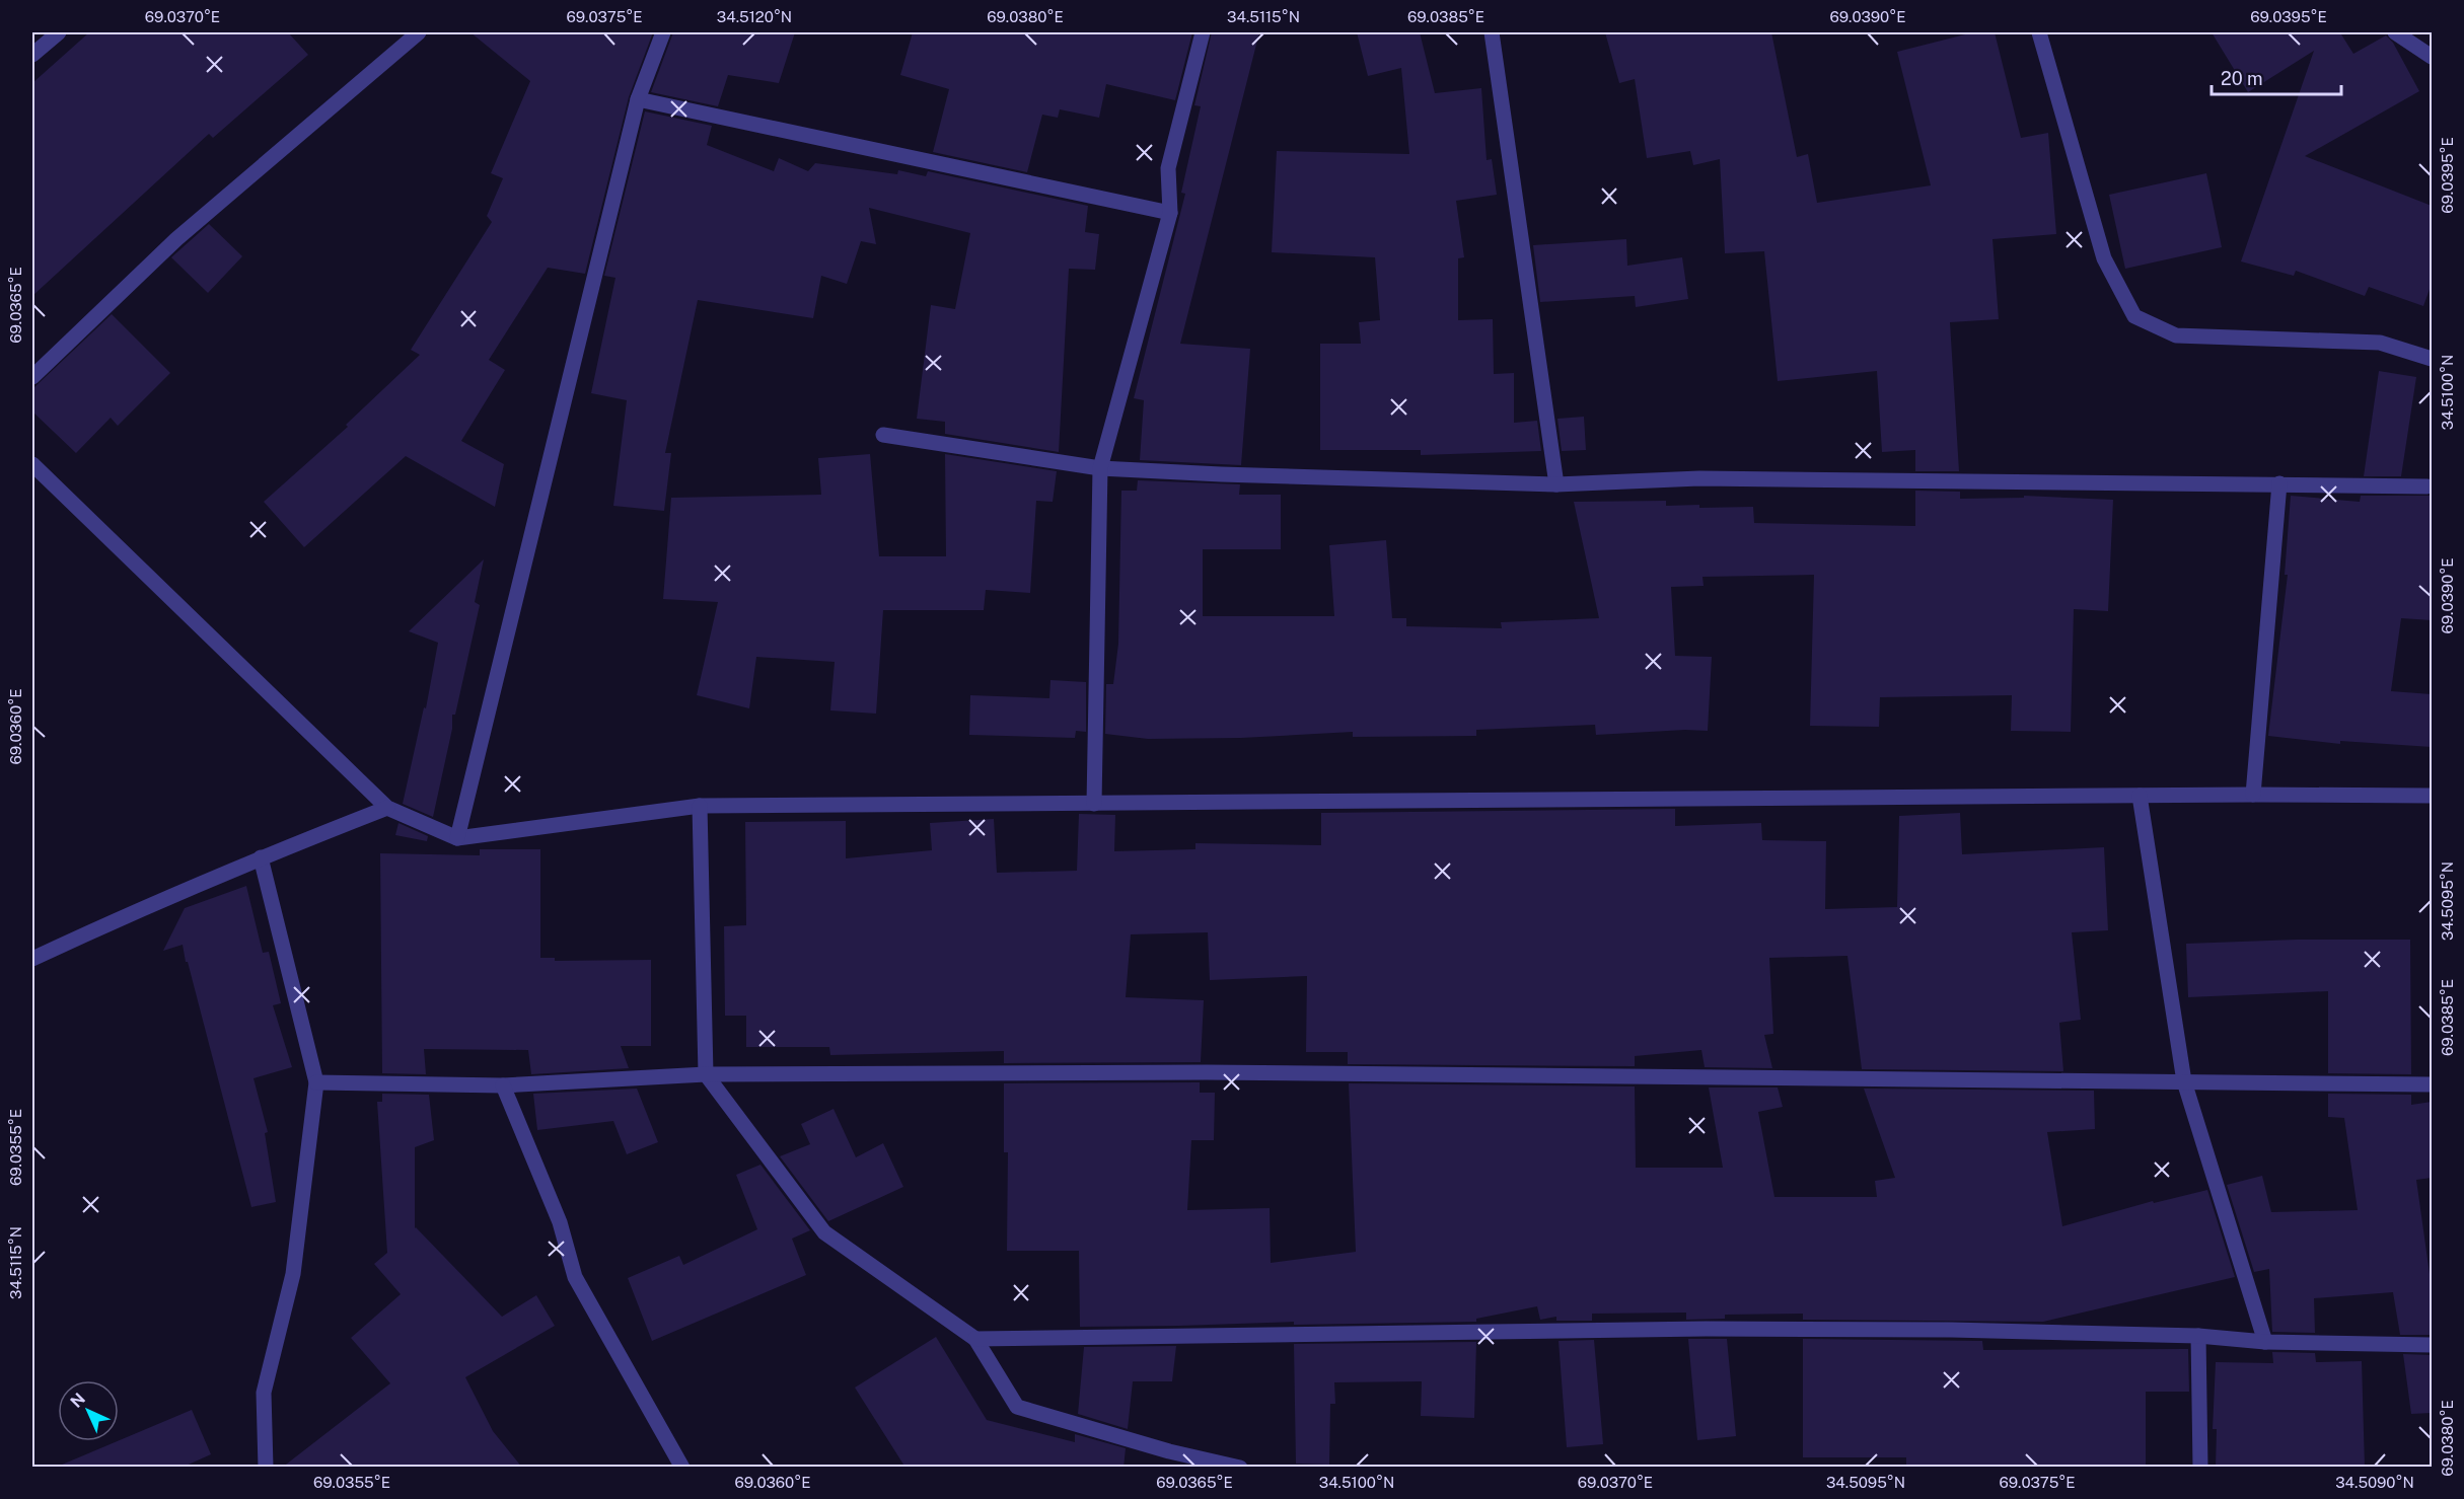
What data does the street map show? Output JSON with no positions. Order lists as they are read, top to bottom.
{
  "scale_bar": "20 m",
  "north": "top left",
  "coordinates": [
    "69.0370°E",
    "69.0375°E",
    "34.5120°N",
    "69.0380°E",
    "34.5115°N",
    "69.0385°E",
    "69.0390°E",
    "69.0395°E",
    "69.0365°E",
    "34.5100°N",
    "69.0360°E",
    "34.5095°N",
    "69.0355°E",
    "34.5090°N"
  ]
}
